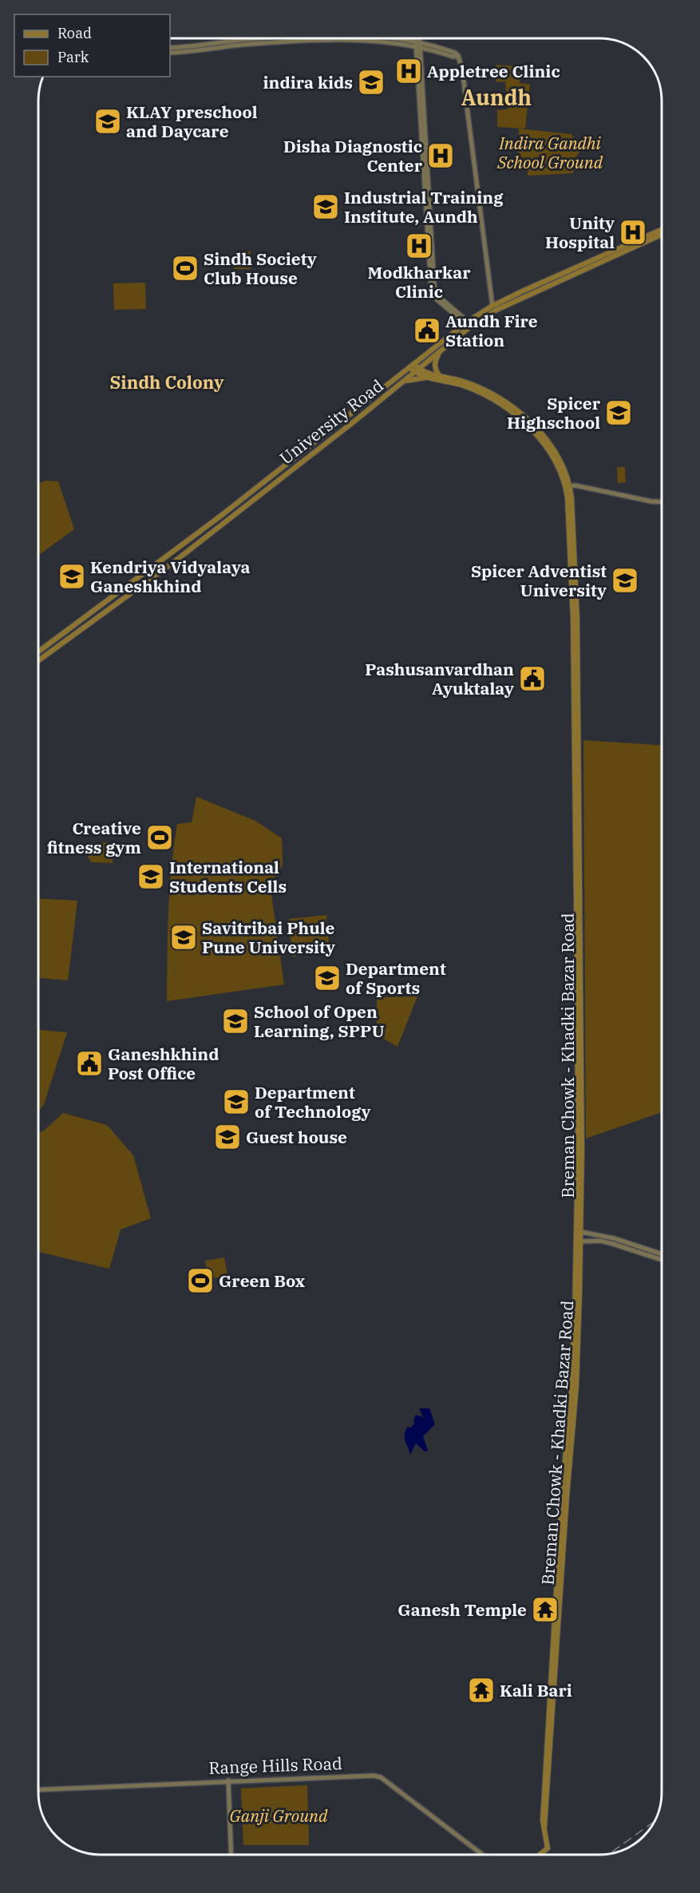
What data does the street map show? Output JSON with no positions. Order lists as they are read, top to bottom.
{
  "streets": {
    "main road": ["University Road", "Breman Chowk - Khadki Bazar Road", "Range Hills Road"]
  },
  "crossings": [
    ["University Road", "Breman Chowk - Khadki Bazar Road"]
  ],
  "districts": ["Aundh", "Sindh Colony"],
  "parks": ["Indira Gandhi School Ground", "Ganji Ground"],
  "places": {
    "hospital": [
      "Appletree Clinic",
      "Disha Diagnostic Center",
      "Unity Hospital",
      "Modkharkar Clinic"
    ],
    "school or university": [
      "indira kids",
      "KLAY preschool and Daycare",
      "Industrial Training Institute, Aundh",
      "Spicer Highschool",
      "Kendriya Vidyalaya Ganeshkhind",
      "Spicer Adventist University",
      "International Students Cells",
      "Savitribai Phule Pune University",
      "Department of Sports",
      "School of Open Learning, SPPU",
      "Department of Technology",
      "Guest house"
    ],
    "sports": ["Sindh Society Club House", "Creative fitness gym", "Green Box"],
    "public building": ["Aundh Fire Station", "Pashusanvardhan Ayuktalay", "Ganeshkhind Post Office"],
    "temple": ["Ganesh Temple", "Kali Bari"]
  },
  "legend": ["Road", "Park"]
}
